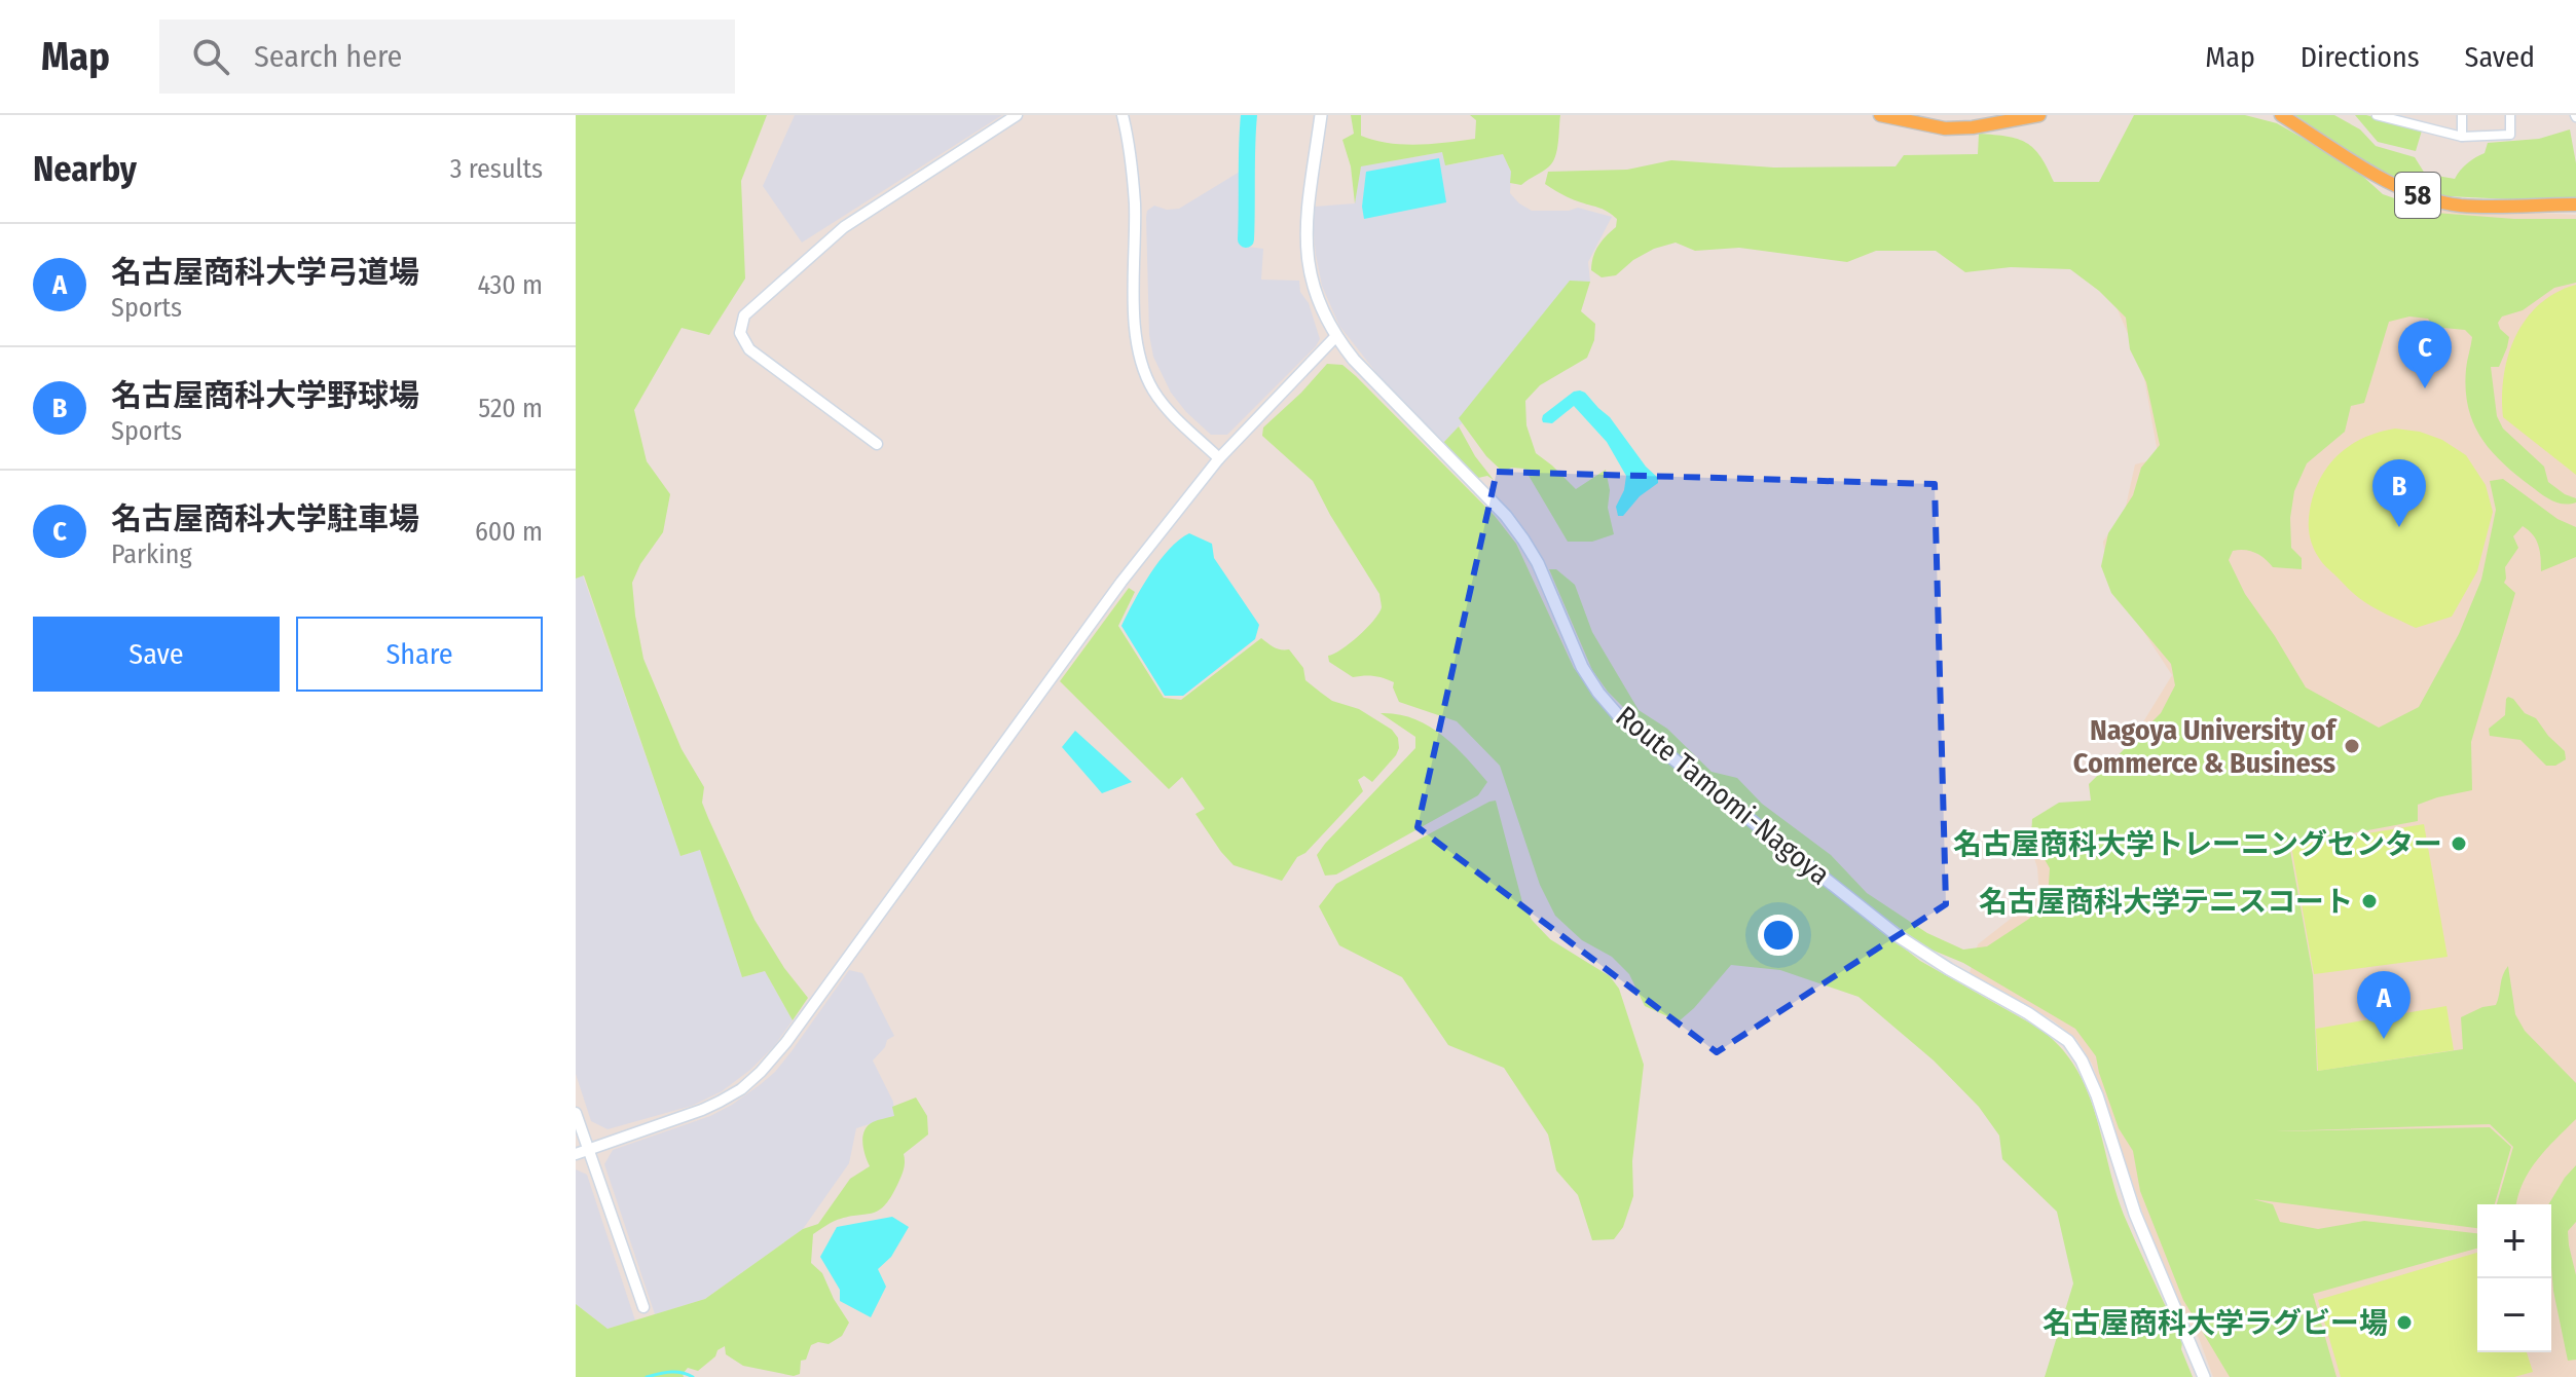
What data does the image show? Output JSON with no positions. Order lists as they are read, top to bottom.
{
  "streets": {
    "main road": ["58", "Route Tamomi-Nagoya"]
  },
  "places": [
    "Nagoya University of Commerce & Business",
    "名古屋商科大学トレーニングセンター",
    "名古屋商科大学テニスコート",
    "名古屋商科大学ラグビー場"
  ],
  "page": {
    "header": "Map",
    "search": "Search here",
    "nav": ["Map", "Directions", "Saved"],
    "heading": ["Nearby", "3 results"],
    "list": [
      {
        "mark": "A",
        "name": "名古屋商科大学弓道場",
        "note": "Sports",
        "value": "430 m"
      },
      {
        "mark": "B",
        "name": "名古屋商科大学野球場",
        "note": "Sports",
        "value": "520 m"
      },
      {
        "mark": "C",
        "name": "名古屋商科大学駐車場",
        "note": "Parking",
        "value": "600 m"
      }
    ],
    "pins": ["C", "B", "A"],
    "buttons": ["Save", "Share"],
    "map_buttons": ["+", "−"]
  }
}
